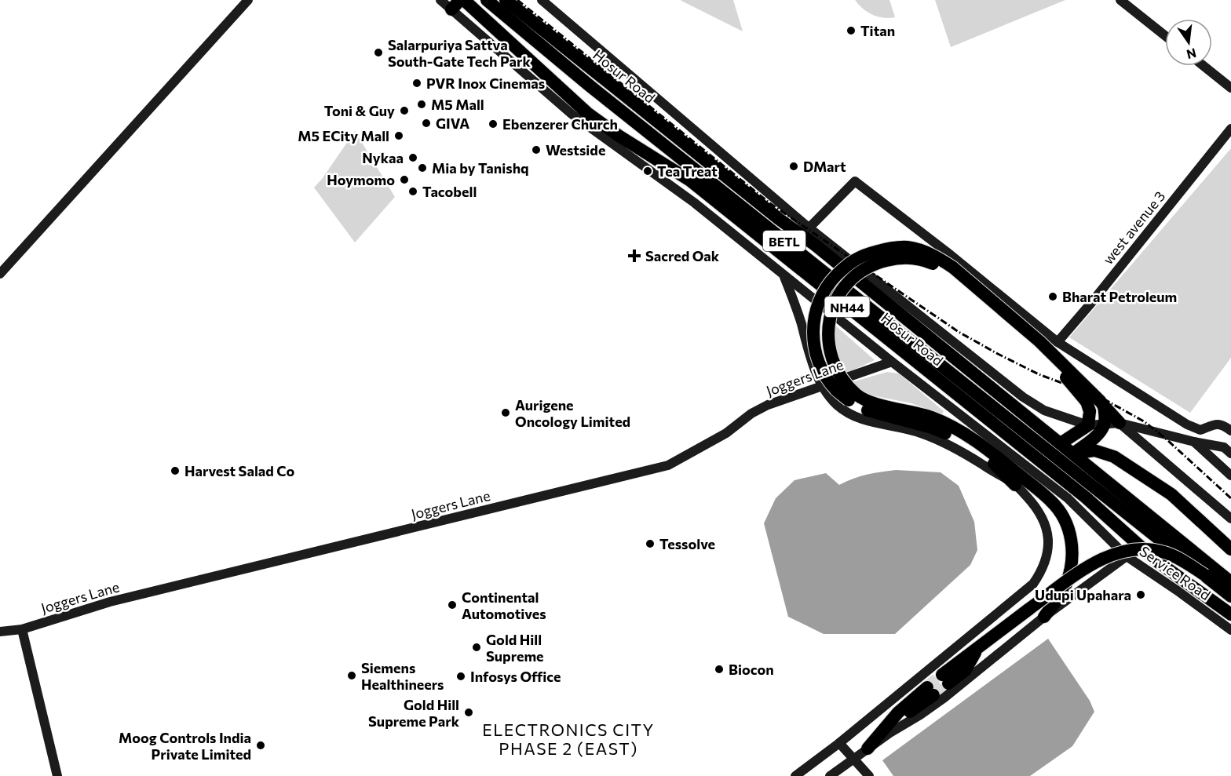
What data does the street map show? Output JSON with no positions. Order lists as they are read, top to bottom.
{
  "streets": {
    "highway": ["Hosur Road", "BETL", "NH44"],
    "street": ["west avenue 3", "Joggers Lane", "Service Road"]
  },
  "crossings": [
    ["Joggers Lane", "Service Road"]
  ],
  "districts": ["ELECTRONICS CITY PHASE 2 (EAST)"],
  "places": {
    "other": [
      "Titan",
      "Salarpuriya Sattva South-Gate Tech Park",
      "PVR Inox Cinemas",
      "M5 Mall",
      "Toni & Guy",
      "GIVA",
      "Ebenzerer Church",
      "M5 ECity Mall",
      "Westside",
      "Nykaa",
      "DMart",
      "Mia by Tanishq",
      "Tea Treat",
      "Hoymomo",
      "Tacobell",
      "Bharat Petroleum",
      "Aurigene Oncology Limited",
      "Harvest Salad Co",
      "Tessolve",
      "Udupi Upahara",
      "Continental Automotives",
      "Gold Hill Supreme",
      "Biocon",
      "Siemens Healthineers",
      "Infosys Office",
      "Gold Hill Supreme Park",
      "Moog Controls India Private Limited"
    ],
    "health": ["Sacred Oak"]
  },
  "north": "bottom"
}
